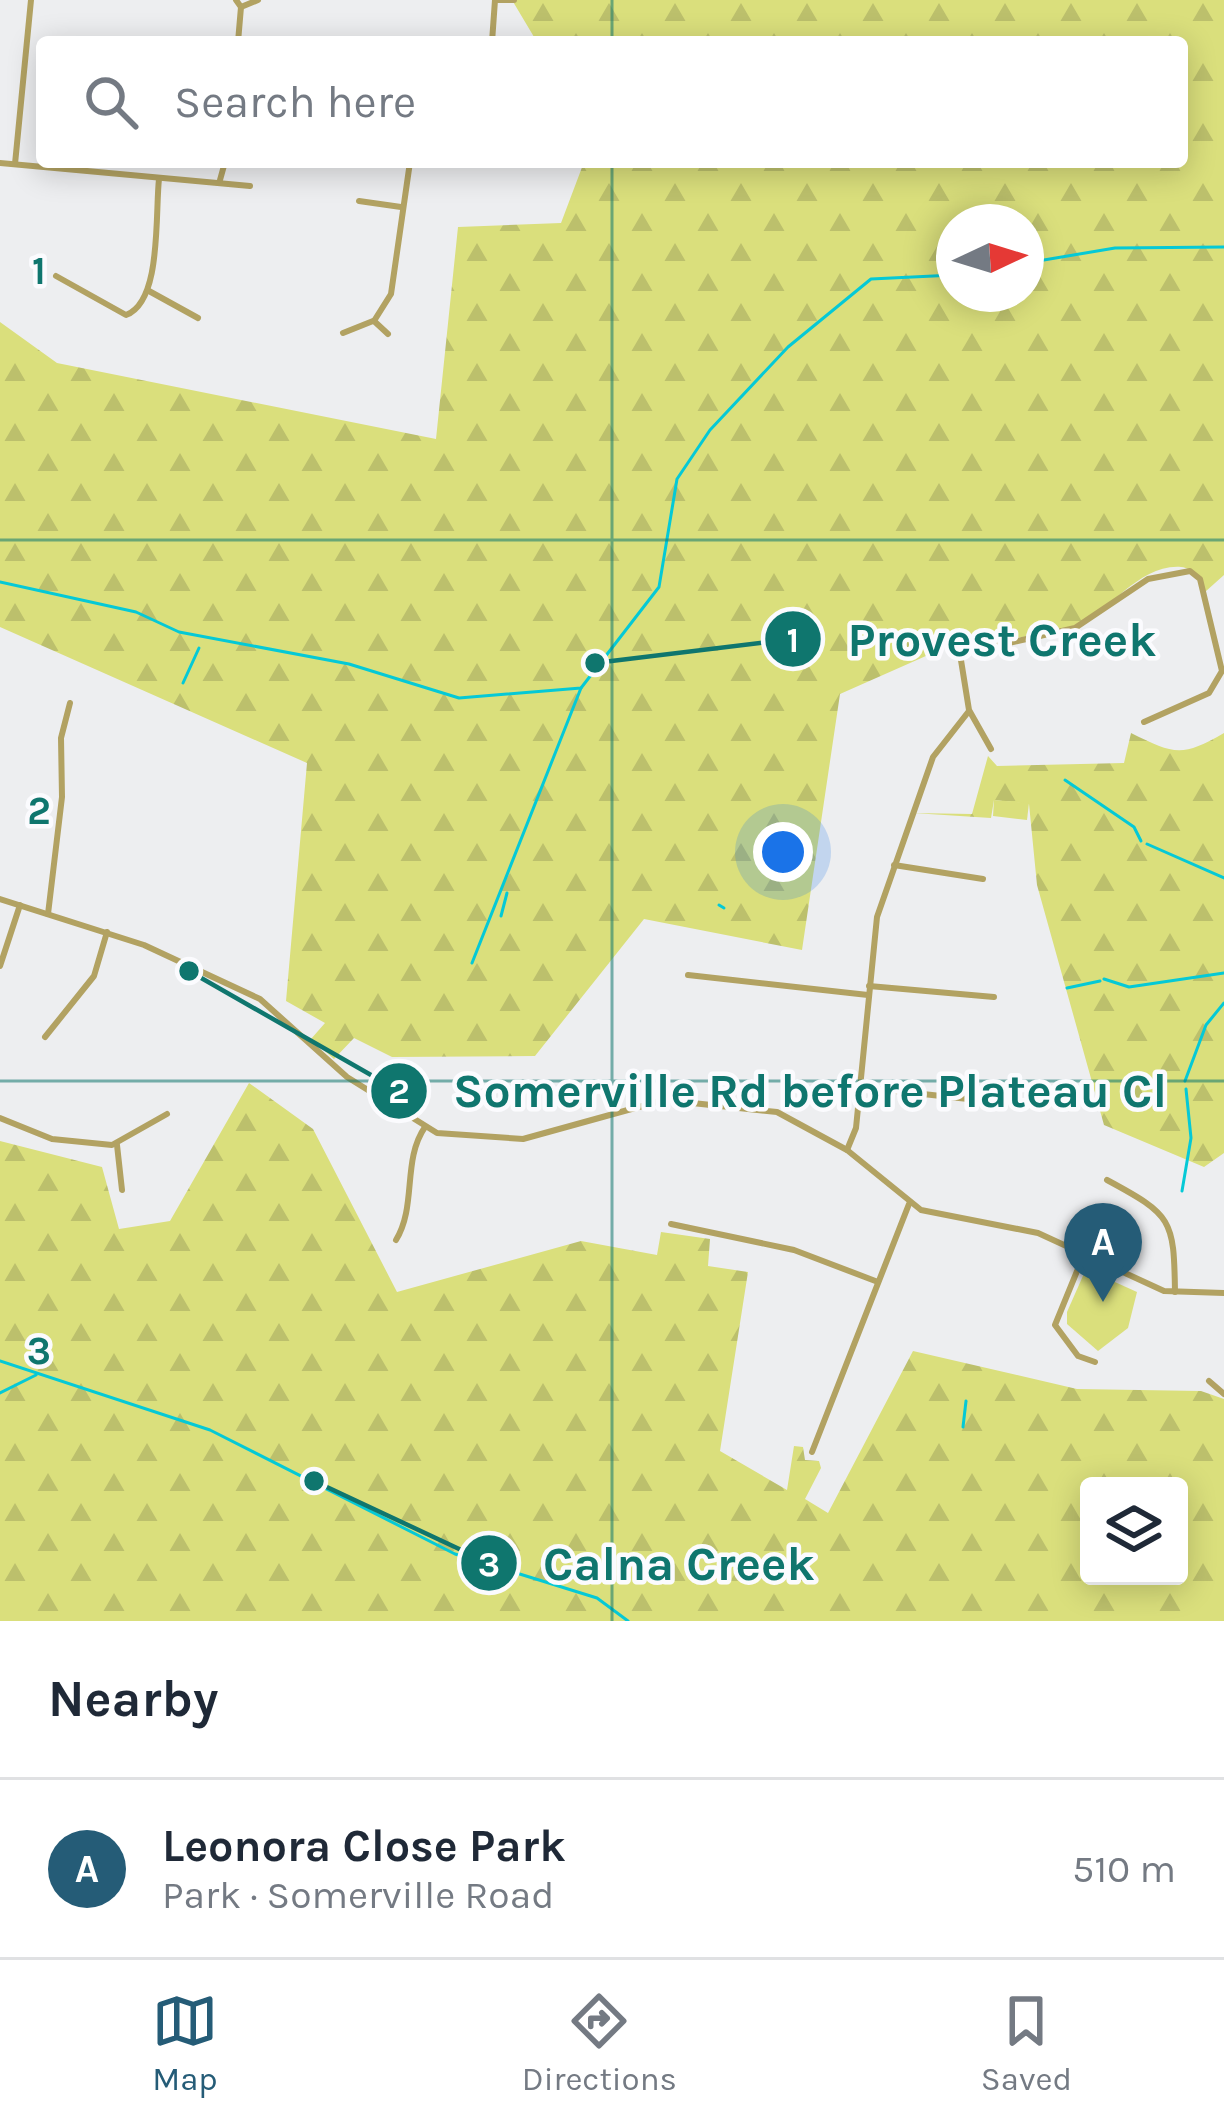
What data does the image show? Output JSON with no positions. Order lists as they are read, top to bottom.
{
  "places": ["Provest Creek", "Somerville Rd before Plateau Cl", "Calna Creek"],
  "north": "right",
  "page": {
    "search": "Search here",
    "pins": "A",
    "heading": "Nearby",
    "list": [
      {
        "mark": "A",
        "name": "Leonora Close Park",
        "note": "Park · Somerville Road",
        "value": "510 m"
      }
    ],
    "nav": ["Map", "Directions", "Saved"]
  },
  "grid": {
    "rows": ["1", "2", "3"]
  }
}
